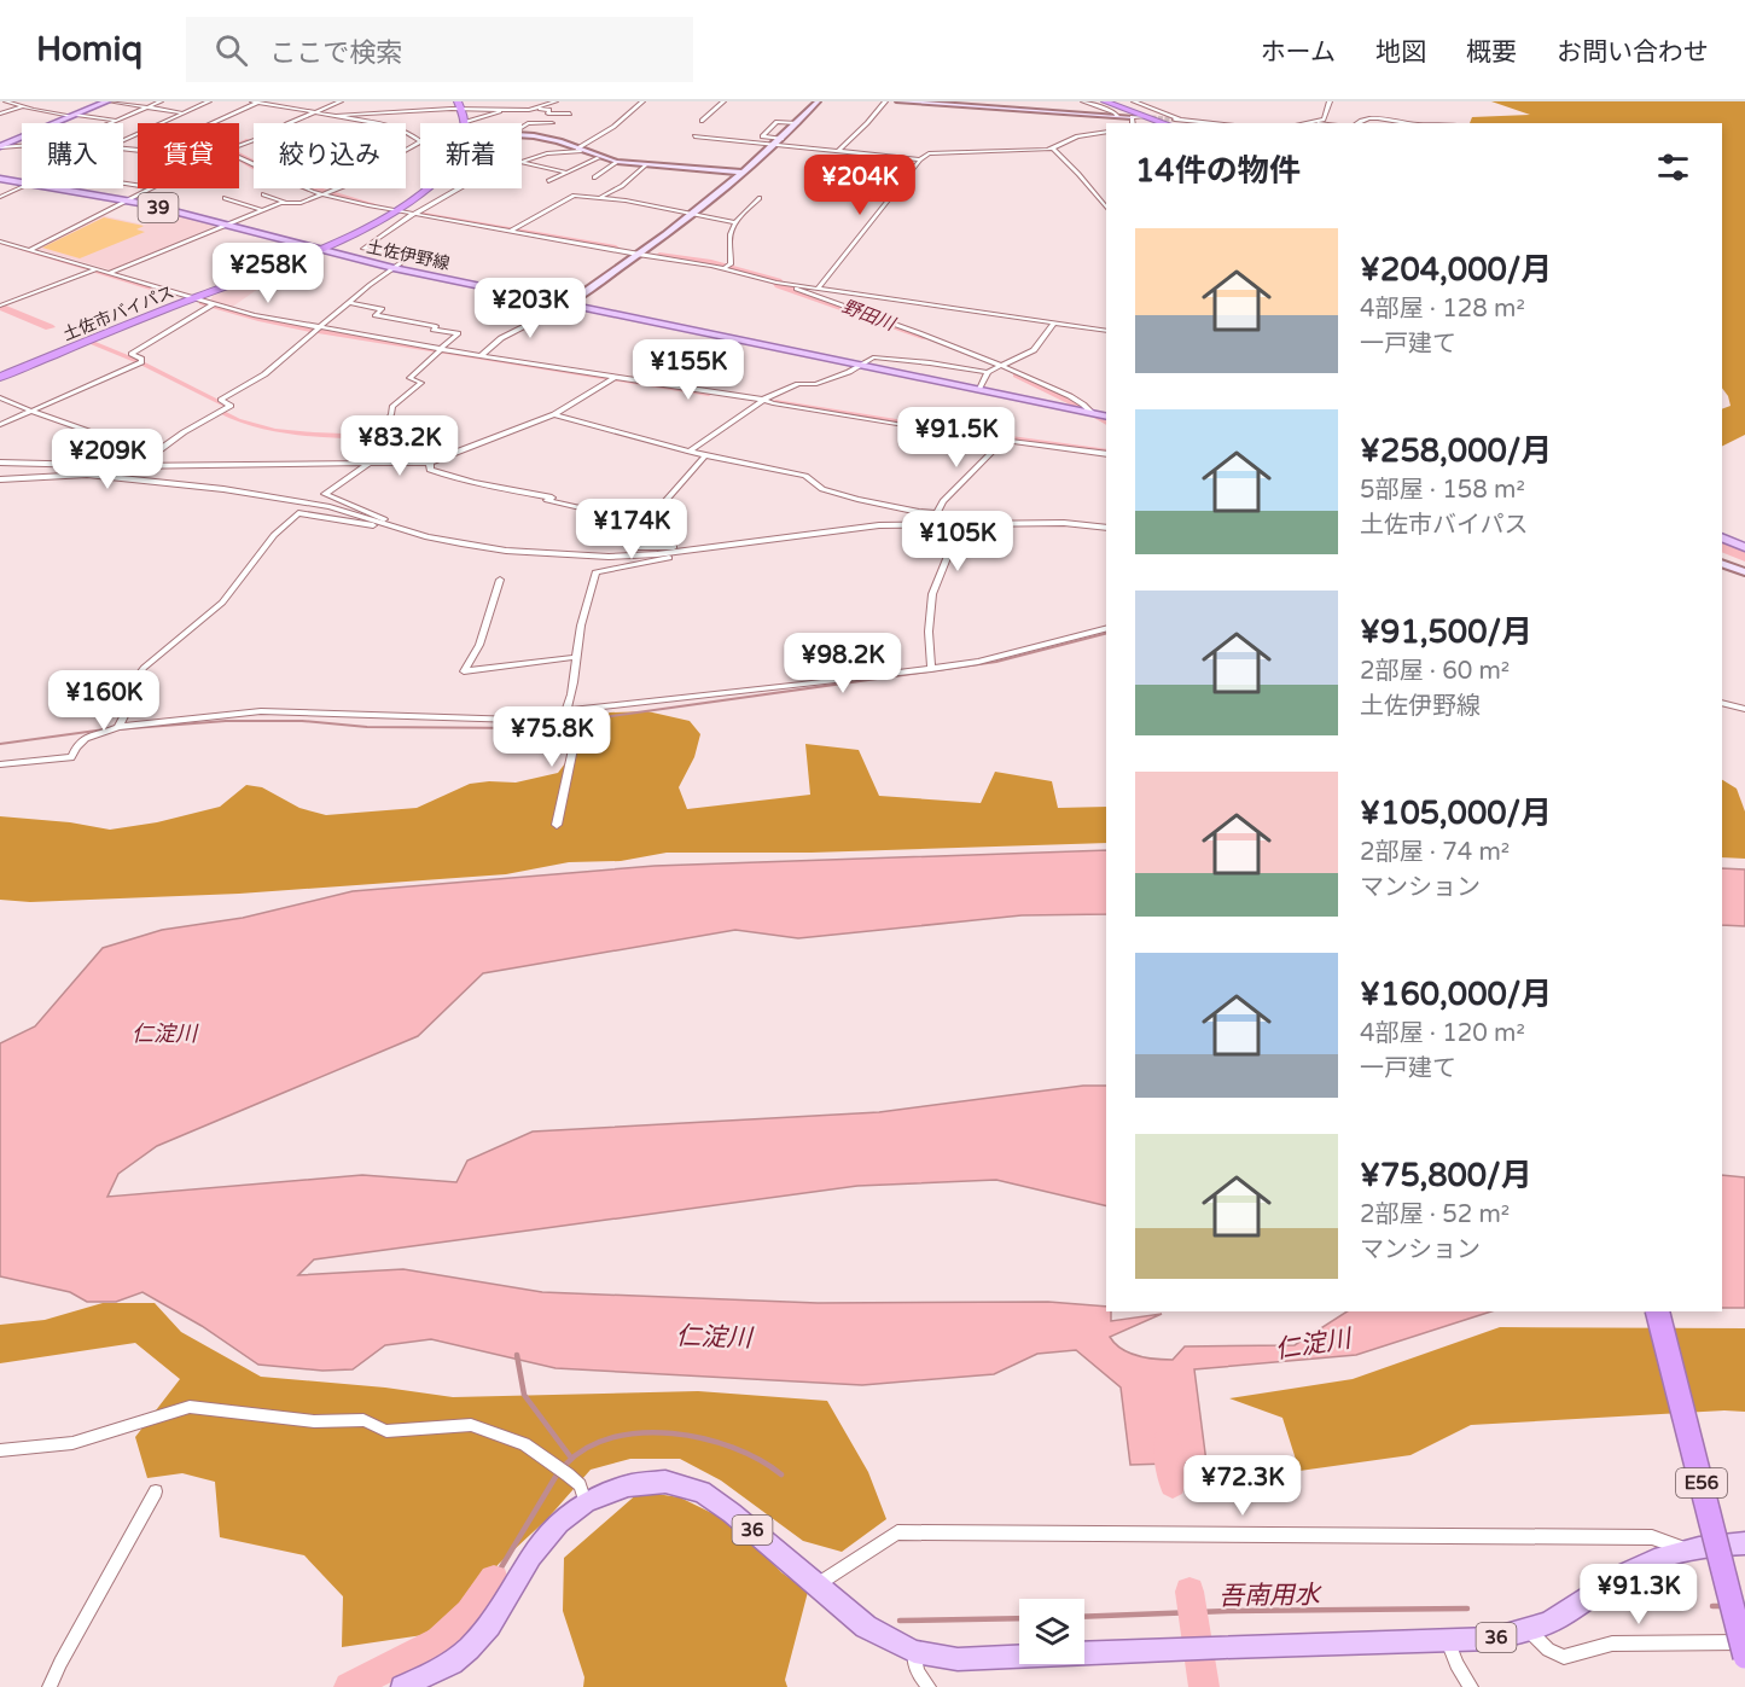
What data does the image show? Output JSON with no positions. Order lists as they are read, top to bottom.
{
  "streets": {
    "highway": ["土佐市バイパス", "E56"],
    "main road": ["39", "土佐伊野線", "36"]
  },
  "crossings": [
    ["土佐伊野線", "土佐市バイパス"]
  ],
  "water": ["野田川", "仁淀川", "吾南用水"],
  "page": {
    "header": "Homiq",
    "search": "ここで検索",
    "nav": [
      "ホーム",
      "地図",
      "概要",
      "お問い合わせ"
    ],
    "chip": [
      "購入",
      "賃貸",
      "絞り込み",
      "新着"
    ],
    "heading": "14件の物件",
    "price": [
      "¥204K",
      "¥258K",
      "¥203K",
      "¥155K",
      "¥91.5K",
      "¥83.2K",
      "¥209K",
      "¥174K",
      "¥105K",
      "¥98.2K",
      "¥160K",
      "¥75.8K",
      "¥72.3K",
      "¥91.3K"
    ],
    "list": [
      {
        "name": "¥204,000/月",
        "note": "4部屋 · 128 m² · 一戸建て"
      },
      {
        "name": "¥258,000/月",
        "note": "5部屋 · 158 m² · 土佐市バイパス"
      },
      {
        "name": "¥91,500/月",
        "note": "2部屋 · 60 m² · 土佐伊野線"
      },
      {
        "name": "¥105,000/月",
        "note": "2部屋 · 74 m² · マンション"
      },
      {
        "name": "¥160,000/月",
        "note": "4部屋 · 120 m² · 一戸建て"
      },
      {
        "name": "¥75,800/月",
        "note": "2部屋 · 52 m² · マンション"
      }
    ]
  }
}
